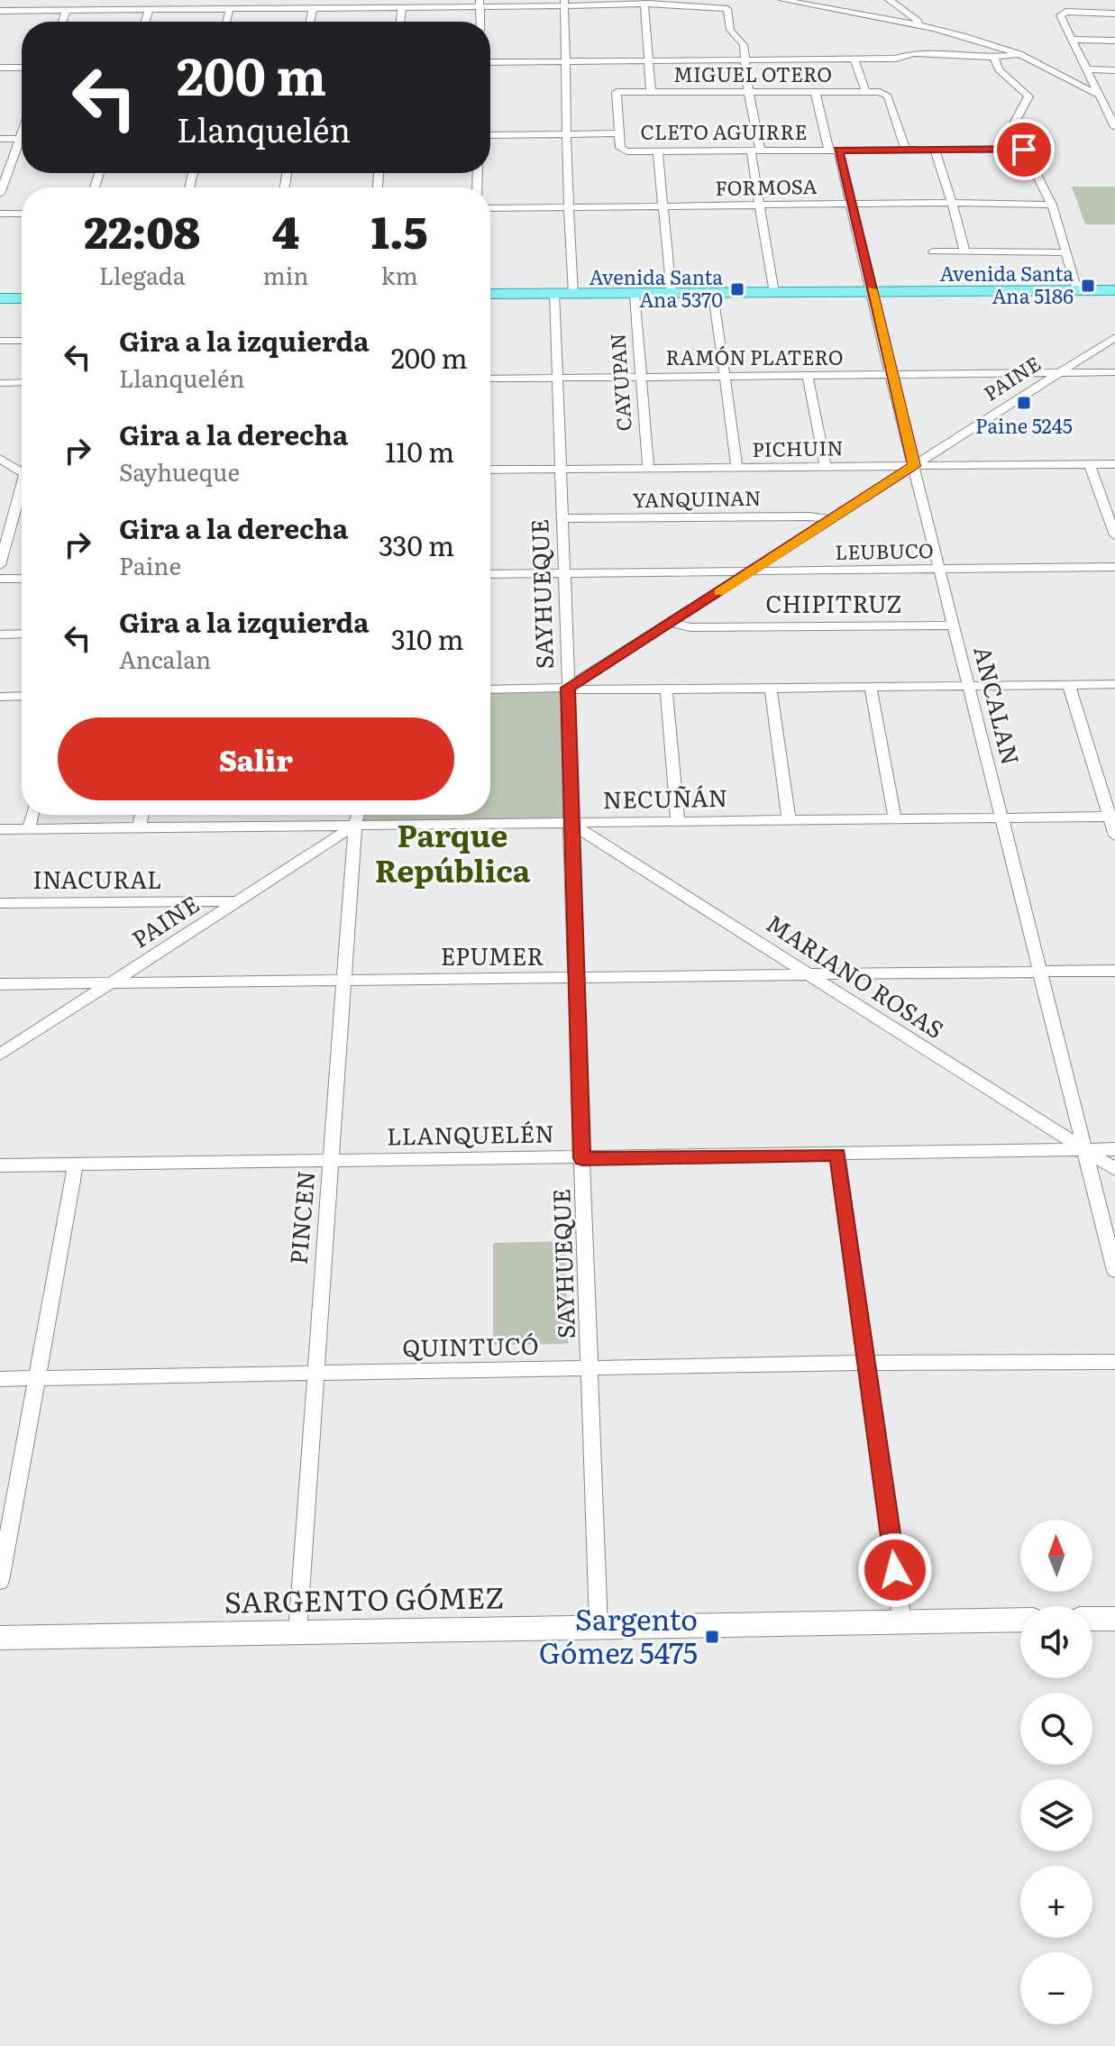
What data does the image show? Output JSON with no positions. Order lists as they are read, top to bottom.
{
  "streets": {
    "main road": ["SARGENTO GÓMEZ"],
    "street": [
      "MIGUEL OTERO",
      "CLETO AGUIRRE",
      "FORMOSA",
      "RAMÓN PLATERO",
      "PAINE",
      "CAYUPAN",
      "PICHUIN",
      "YANQUINAN",
      "LEUBUCO",
      "SAYHUEQUE",
      "CHIPITRUZ",
      "ANCALAN",
      "NECUÑÁN",
      "INACURAL",
      "EPUMER",
      "MARIANO ROSAS",
      "LLANQUELÉN",
      "PINCEN",
      "QUINTUCÓ"
    ]
  },
  "crossings": [
    ["MIGUEL OTERO", "CLETO AGUIRRE"],
    ["MIGUEL OTERO", "ANCALAN"],
    ["CLETO AGUIRRE", "ANCALAN"],
    ["FORMOSA", "ANCALAN"],
    ["RAMÓN PLATERO", "PAINE"],
    ["RAMÓN PLATERO", "CAYUPAN"],
    ["RAMÓN PLATERO", "SAYHUEQUE"],
    ["RAMÓN PLATERO", "ANCALAN"],
    ["PAINE", "PICHUIN"],
    ["PAINE", "YANQUINAN"],
    ["PAINE", "LEUBUCO"],
    ["PAINE", "SAYHUEQUE"],
    ["PAINE", "CHIPITRUZ"],
    ["PAINE", "ANCALAN"],
    ["PAINE", "NECUÑÁN"],
    ["PAINE", "INACURAL"],
    ["PAINE", "EPUMER"],
    ["PAINE", "PINCEN"],
    ["CAYUPAN", "PICHUIN"],
    ["PICHUIN", "SAYHUEQUE"],
    ["PICHUIN", "ANCALAN"],
    ["YANQUINAN", "SAYHUEQUE"],
    ["LEUBUCO", "SAYHUEQUE"],
    ["LEUBUCO", "ANCALAN"],
    ["SAYHUEQUE", "NECUÑÁN"],
    ["SAYHUEQUE", "EPUMER"],
    ["SAYHUEQUE", "MARIANO ROSAS"],
    ["SAYHUEQUE", "LLANQUELÉN"],
    ["SAYHUEQUE", "QUINTUCÓ"],
    ["SAYHUEQUE", "SARGENTO GÓMEZ"],
    ["CHIPITRUZ", "ANCALAN"],
    ["ANCALAN", "NECUÑÁN"],
    ["ANCALAN", "EPUMER"],
    ["ANCALAN", "MARIANO ROSAS"],
    ["ANCALAN", "LLANQUELÉN"],
    ["NECUÑÁN", "MARIANO ROSAS"],
    ["NECUÑÁN", "PINCEN"],
    ["EPUMER", "MARIANO ROSAS"],
    ["EPUMER", "PINCEN"],
    ["MARIANO ROSAS", "LLANQUELÉN"],
    ["LLANQUELÉN", "PINCEN"],
    ["PINCEN", "QUINTUCÓ"],
    ["PINCEN", "SARGENTO GÓMEZ"]
  ],
  "districts": ["Parque República"],
  "places": {
    "transit": [
      "Avenida Santa Ana 5186",
      "Avenida Santa Ana 5370",
      "Paine 5245",
      "Sargento Gómez 5475"
    ]
  },
  "north": "top",
  "page": {
    "turn": ["200 m", "Llanquelén"],
    "eta": [
      "22:08",
      "Llegada",
      "4",
      "min",
      "1.5",
      "km"
    ],
    "list": [
      {
        "name": "Gira a la izquierda",
        "note": "Llanquelén",
        "value": "200 m"
      },
      {
        "name": "Gira a la derecha",
        "note": "Sayhueque",
        "value": "110 m"
      },
      {
        "name": "Gira a la derecha",
        "note": "Paine",
        "value": "330 m"
      },
      {
        "name": "Gira a la izquierda",
        "note": "Ancalan",
        "value": "310 m"
      }
    ],
    "buttons": "Salir",
    "map_buttons": ["+", "−"]
  }
}
